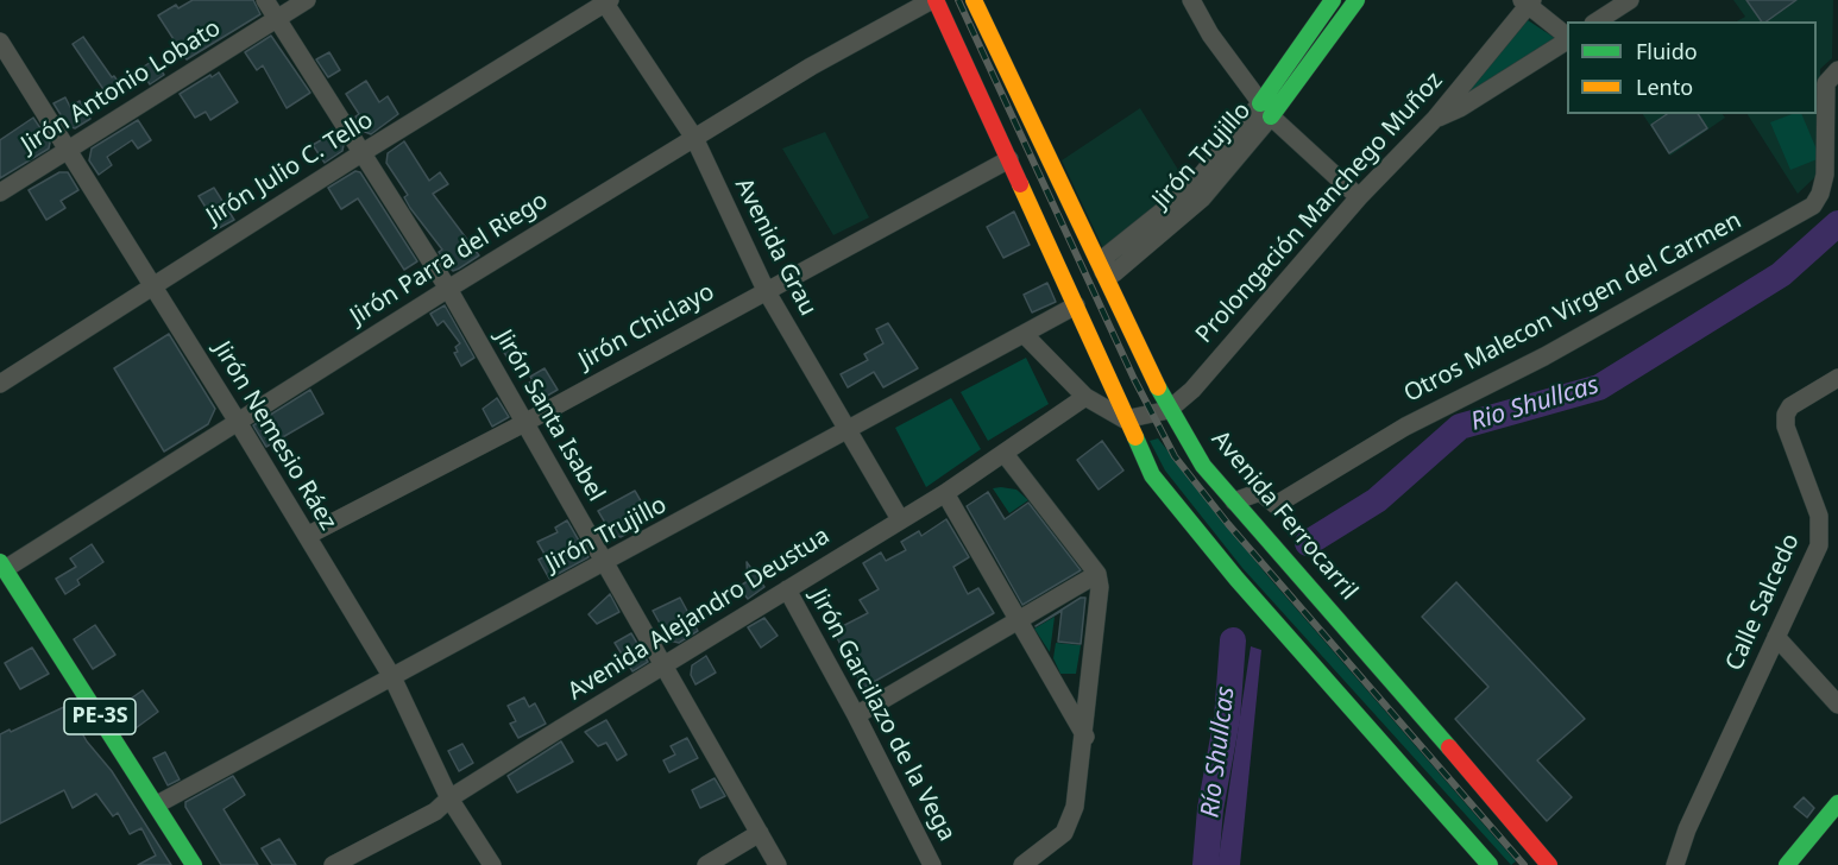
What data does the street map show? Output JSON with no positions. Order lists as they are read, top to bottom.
{
  "streets": {
    "main road": ["Jirón Trujillo", "Avenida Ferrocarril", "PE-3S"],
    "street": [
      "Jirón Antonio Lobato",
      "Jirón Julio C. Tello",
      "Prolongación Manchego Muñoz",
      "Avenida Grau",
      "Jirón Parra del Riego",
      "Otros Malecon Virgen del Carmen",
      "Jirón Chiclayo",
      "Jirón Santa Isabel",
      "Jirón Nemesio Ráez",
      "Calle Salcedo",
      "Avenida Alejandro Deustua",
      "Jirón Garcilazo de la Vega"
    ]
  },
  "crossings": [
    ["Jirón Antonio Lobato", "Jirón Santa Isabel"],
    ["Jirón Antonio Lobato", "Jirón Nemesio Ráez"],
    ["Jirón Trujillo", "Avenida Grau"],
    ["Jirón Trujillo", "Jirón Santa Isabel"],
    ["Jirón Trujillo", "Jirón Nemesio Ráez"],
    ["Jirón Trujillo", "Avenida Ferrocarril"],
    ["Jirón Trujillo", "PE-3S"],
    ["Jirón Julio C. Tello", "Avenida Grau"],
    ["Jirón Julio C. Tello", "Jirón Santa Isabel"],
    ["Jirón Julio C. Tello", "Jirón Nemesio Ráez"],
    ["Prolongación Manchego Muñoz", "Avenida Ferrocarril"],
    ["Avenida Grau", "Jirón Parra del Riego"],
    ["Avenida Grau", "Jirón Chiclayo"],
    ["Avenida Grau", "Avenida Alejandro Deustua"],
    ["Jirón Parra del Riego", "Jirón Santa Isabel"],
    ["Jirón Parra del Riego", "Jirón Nemesio Ráez"],
    ["Jirón Parra del Riego", "PE-3S"],
    ["Otros Malecon Virgen del Carmen", "Avenida Ferrocarril"],
    ["Jirón Chiclayo", "Jirón Santa Isabel"],
    ["Jirón Chiclayo", "Jirón Nemesio Ráez"],
    ["Jirón Santa Isabel", "Avenida Alejandro Deustua"],
    ["Jirón Nemesio Ráez", "Avenida Alejandro Deustua"],
    ["Avenida Alejandro Deustua", "Jirón Garcilazo de la Vega"]
  ],
  "water": ["Rio Shullcas", "Río Shullcas"],
  "legend": ["Fluido", "Lento"]
}
